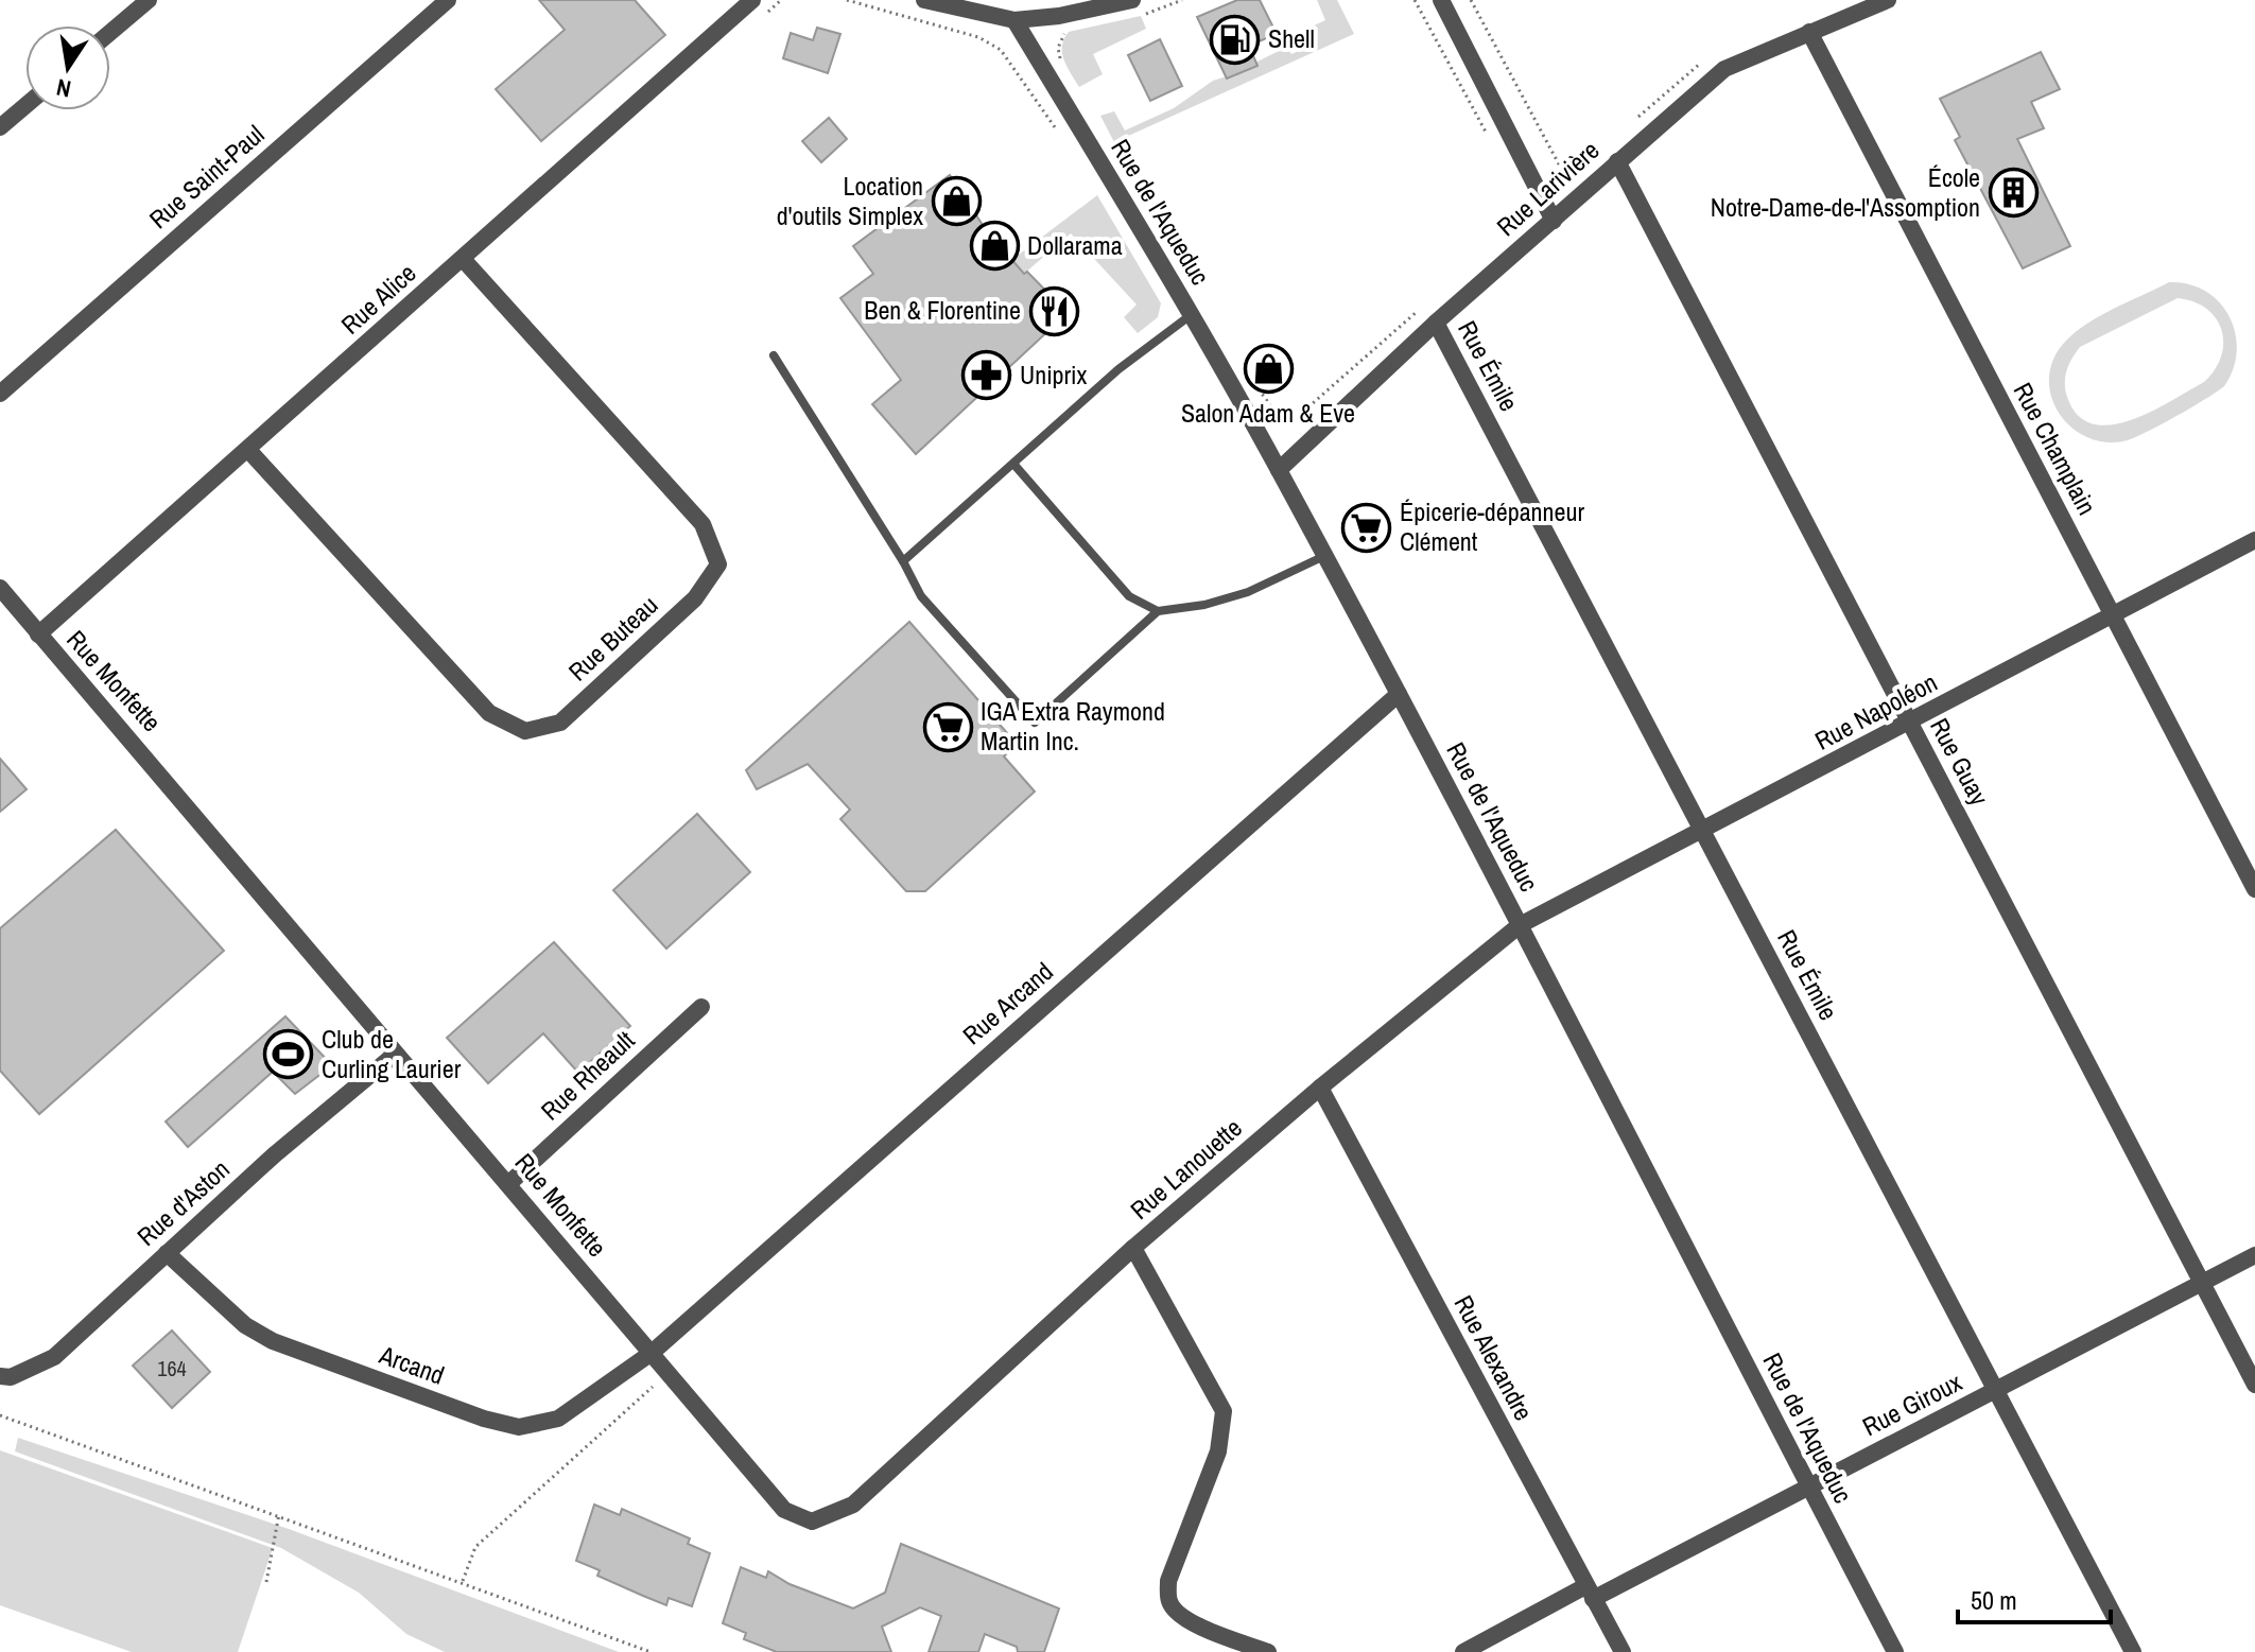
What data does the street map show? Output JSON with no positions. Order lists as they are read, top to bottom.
{
  "streets": {
    "street": [
      "Rue Saint-Paul",
      "Rue Larivière",
      "Rue de l'Aqueduc",
      "Rue Alice",
      "Rue Émile",
      "Rue Champlain",
      "Rue Buteau",
      "Rue Monfette",
      "Rue Napoléon",
      "Rue Guay",
      "Rue Arcand",
      "Rue Rheault",
      "Rue Lanouette",
      "Rue d'Aston",
      "Rue Alexandre",
      "Arcand",
      "Rue Giroux"
    ]
  },
  "crossings": [
    ["Rue Larivière", "Rue de l'Aqueduc"],
    ["Rue Larivière", "Rue Émile"],
    ["Rue Larivière", "Rue Champlain"],
    ["Rue Larivière", "Rue Guay"],
    ["Rue de l'Aqueduc", "Rue Napoléon"],
    ["Rue de l'Aqueduc", "Rue Arcand"],
    ["Rue de l'Aqueduc", "Rue Lanouette"],
    ["Rue de l'Aqueduc", "Rue Giroux"],
    ["Rue Alice", "Rue Buteau"],
    ["Rue Alice", "Rue Monfette"],
    ["Rue Émile", "Rue Napoléon"],
    ["Rue Émile", "Rue Giroux"],
    ["Rue Champlain", "Rue Napoléon"],
    ["Rue Monfette", "Rue Arcand"],
    ["Rue Monfette", "Rue Rheault"],
    ["Rue Monfette", "Rue Lanouette"],
    ["Rue Monfette", "Rue d'Aston"],
    ["Rue Monfette", "Arcand"],
    ["Rue Napoléon", "Rue Guay"],
    ["Rue Napoléon", "Rue Lanouette"],
    ["Rue Guay", "Rue Giroux"],
    ["Rue Arcand", "Arcand"],
    ["Rue Lanouette", "Rue Alexandre"],
    ["Rue d'Aston", "Arcand"],
    ["Rue Alexandre", "Rue Giroux"]
  ],
  "places": {
    "fuel station": ["Shell"],
    "building": ["École Notre-Dame-de-l'Assomption"],
    "shop": ["Location d'outils Simplex", "Dollarama", "Salon Adam & Eve"],
    "restaurant": ["Ben & Florentine"],
    "pharmacy": ["Uniprix"],
    "supermarket": ["Épicerie-dépanneur Clément", "IGA Extra Raymond Martin Inc."],
    "sports": ["Club de Curling Laurier"]
  },
  "house_numbers": ["164"],
  "scale_bar": "50 m",
  "north": "bottom"
}
